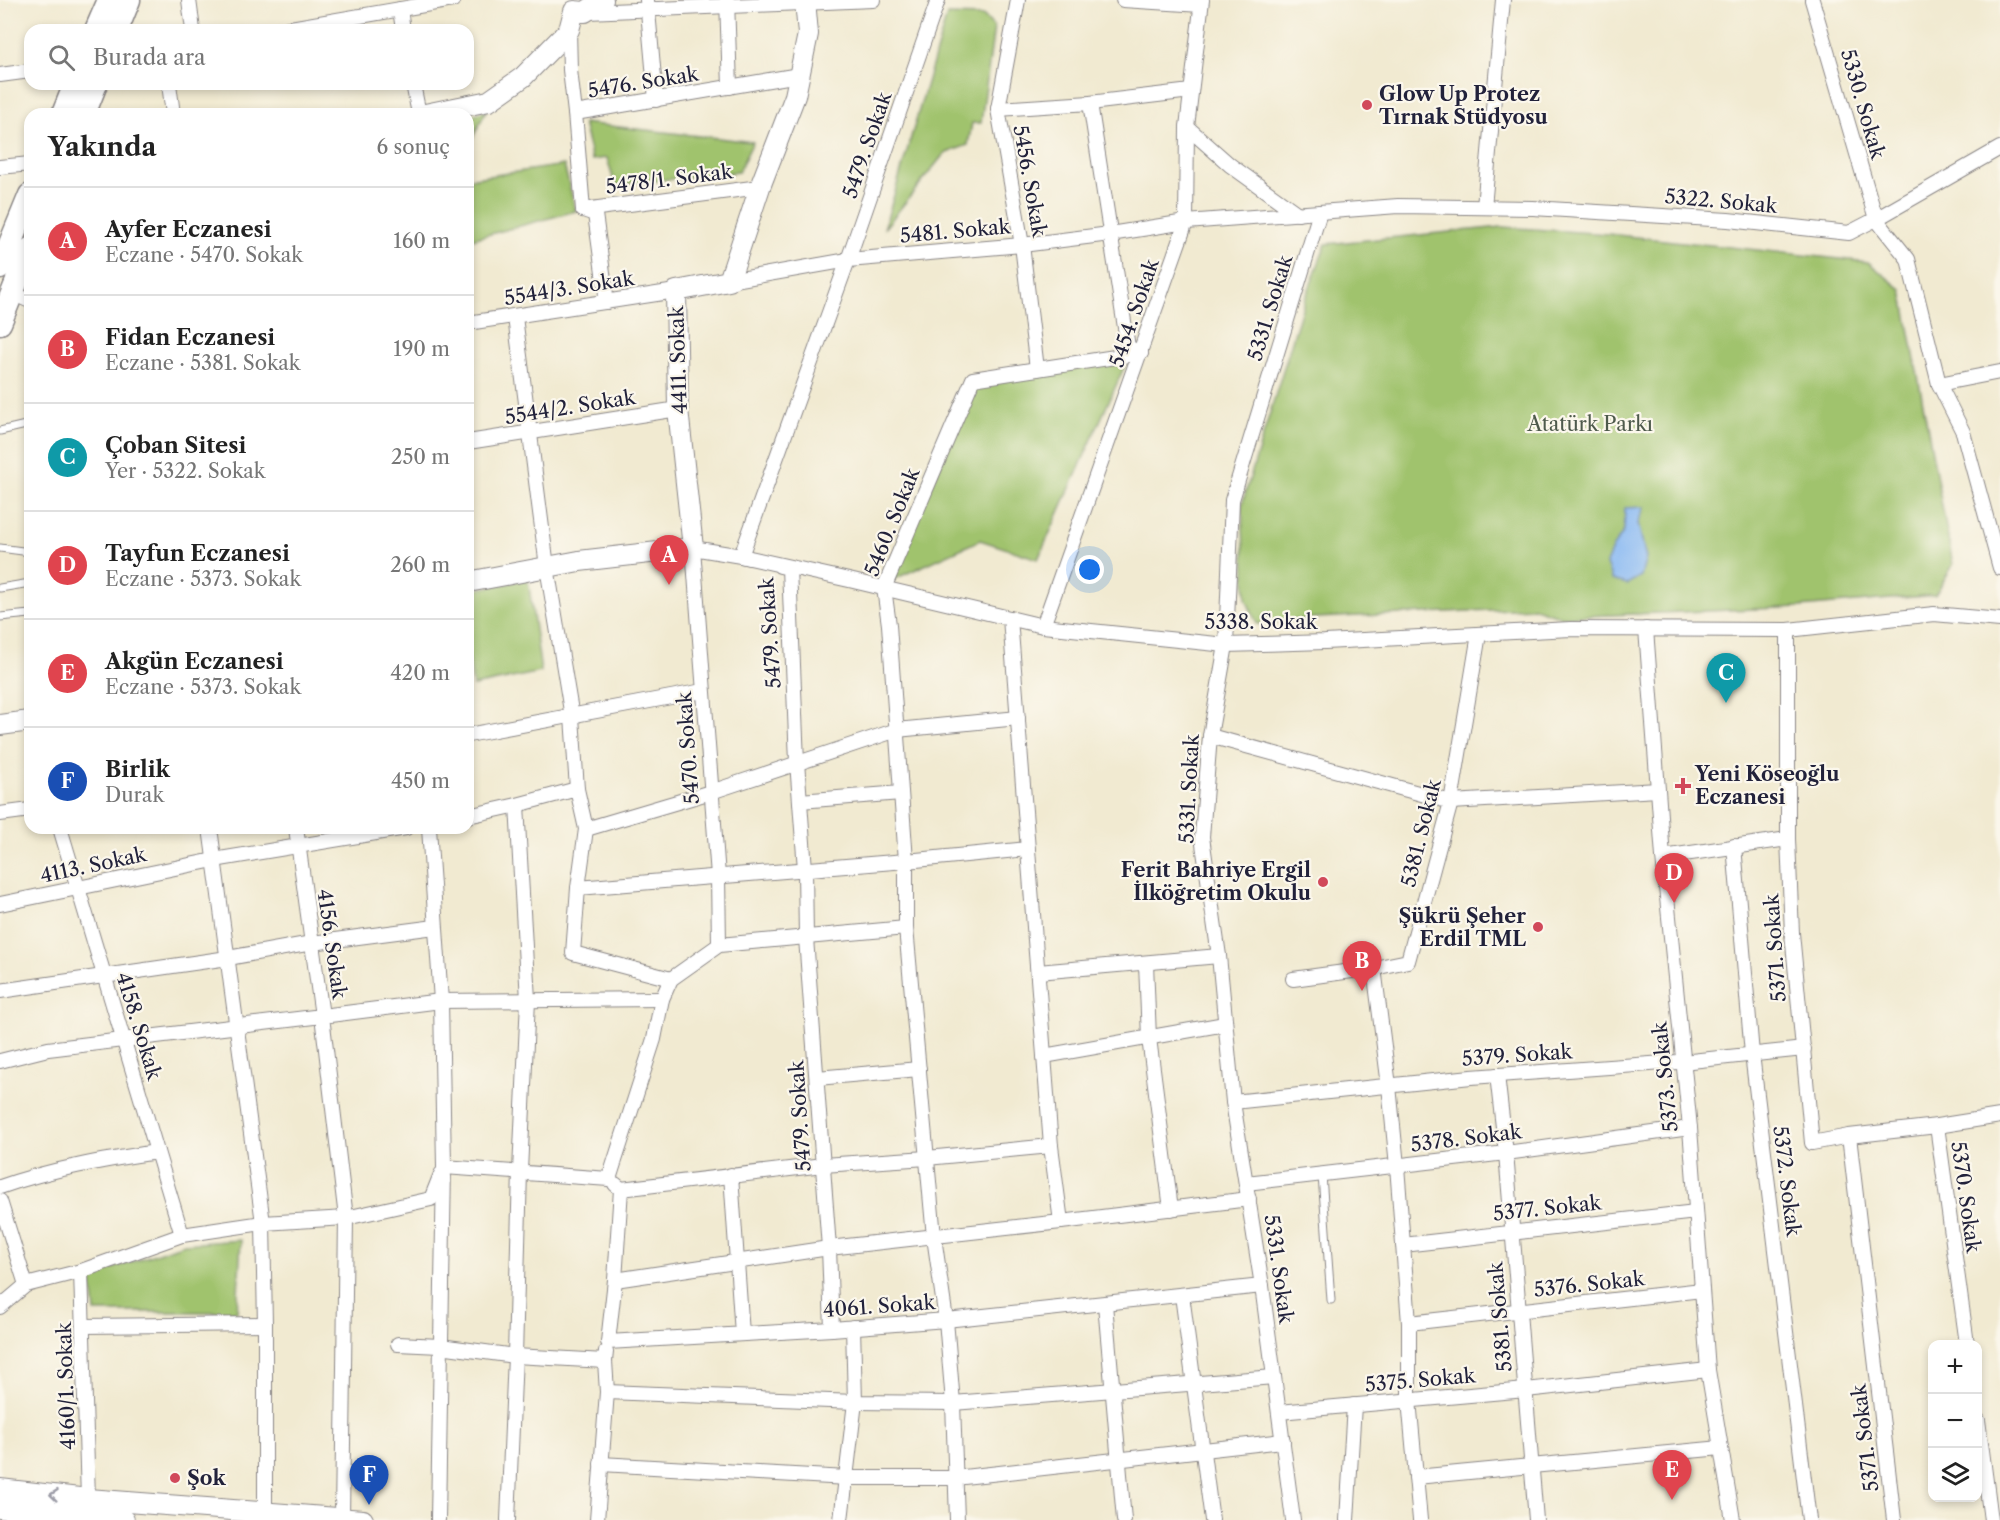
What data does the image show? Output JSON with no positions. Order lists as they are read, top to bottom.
{
  "streets": {
    "street": [
      "5476. Sokak",
      "5330. Sokak",
      "5479. Sokak",
      "5478/1. Sokak",
      "5456. Sokak",
      "5322. Sokak",
      "5481. Sokak",
      "5544/3. Sokak",
      "5331. Sokak",
      "5454. Sokak",
      "4411. Sokak",
      "5544/2. Sokak",
      "5460. Sokak",
      "5338. Sokak",
      "5470. Sokak",
      "5381. Sokak",
      "4113. Sokak",
      "4156. Sokak",
      "5371. Sokak",
      "4158. Sokak",
      "5379. Sokak",
      "5373. Sokak",
      "5378. Sokak",
      "5372. Sokak",
      "5370. Sokak",
      "5377. Sokak",
      "5376. Sokak",
      "4061. Sokak",
      "5375. Sokak",
      "4160/1. Sokak"
    ]
  },
  "crossings": [
    ["5330. Sokak", "5322. Sokak"],
    ["5479. Sokak", "5481. Sokak"],
    ["5479. Sokak", "5338. Sokak"],
    ["5479. Sokak", "4061. Sokak"],
    ["5456. Sokak", "5481. Sokak"],
    ["5456. Sokak", "5460. Sokak"],
    ["5322. Sokak", "5481. Sokak"],
    ["5322. Sokak", "5331. Sokak"],
    ["5322. Sokak", "5454. Sokak"],
    ["5481. Sokak", "5454. Sokak"],
    ["5481. Sokak", "4411. Sokak"],
    ["5544/3. Sokak", "4411. Sokak"],
    ["5331. Sokak", "5338. Sokak"],
    ["5331. Sokak", "5379. Sokak"],
    ["5331. Sokak", "5378. Sokak"],
    ["5331. Sokak", "4061. Sokak"],
    ["5331. Sokak", "5375. Sokak"],
    ["5454. Sokak", "5460. Sokak"],
    ["5454. Sokak", "5338. Sokak"],
    ["4411. Sokak", "5544/2. Sokak"],
    ["4411. Sokak", "5470. Sokak"],
    ["5460. Sokak", "5338. Sokak"],
    ["5460. Sokak", "4061. Sokak"],
    ["5338. Sokak", "5381. Sokak"],
    ["5381. Sokak", "5379. Sokak"],
    ["5381. Sokak", "5378. Sokak"],
    ["5381. Sokak", "5377. Sokak"],
    ["5381. Sokak", "5376. Sokak"],
    ["5381. Sokak", "5375. Sokak"],
    ["4113. Sokak", "4156. Sokak"],
    ["4113. Sokak", "4158. Sokak"],
    ["4156. Sokak", "4158. Sokak"],
    ["5371. Sokak", "5379. Sokak"],
    ["5371. Sokak", "5370. Sokak"],
    ["5379. Sokak", "5373. Sokak"],
    ["5379. Sokak", "5372. Sokak"],
    ["5373. Sokak", "5378. Sokak"],
    ["5373. Sokak", "5377. Sokak"],
    ["5373. Sokak", "5376. Sokak"],
    ["5373. Sokak", "5375. Sokak"]
  ],
  "parks": ["Atatürk Parkı"],
  "places": {
    "other": [
      "Glow Up Protez Tırnak Stüdyosu",
      "Ferit Bahriye Ergil İlköğretim Okulu",
      "Şükrü Şeher Erdil TML",
      "Şok"
    ],
    "health": ["Yeni Köseoğlu Eczanesi"]
  },
  "page": {
    "search": "Burada ara",
    "heading": ["Yakında", "6 sonuç"],
    "list": [
      {
        "mark": "A",
        "name": "Ayfer Eczanesi",
        "note": "Eczane · 5470. Sokak",
        "value": "160 m"
      },
      {
        "mark": "B",
        "name": "Fidan Eczanesi",
        "note": "Eczane · 5381. Sokak",
        "value": "190 m"
      },
      {
        "mark": "C",
        "name": "Çoban Sitesi",
        "note": "Yer · 5322. Sokak",
        "value": "250 m"
      },
      {
        "mark": "D",
        "name": "Tayfun Eczanesi",
        "note": "Eczane · 5373. Sokak",
        "value": "260 m"
      },
      {
        "mark": "E",
        "name": "Akgün Eczanesi",
        "note": "Eczane · 5373. Sokak",
        "value": "420 m"
      },
      {
        "mark": "F",
        "name": "Birlik",
        "note": "Durak",
        "value": "450 m"
      }
    ],
    "pins": [
      "A",
      "C",
      "D",
      "B",
      "E",
      "F"
    ],
    "map_buttons": ["+", "−"]
  }
}
